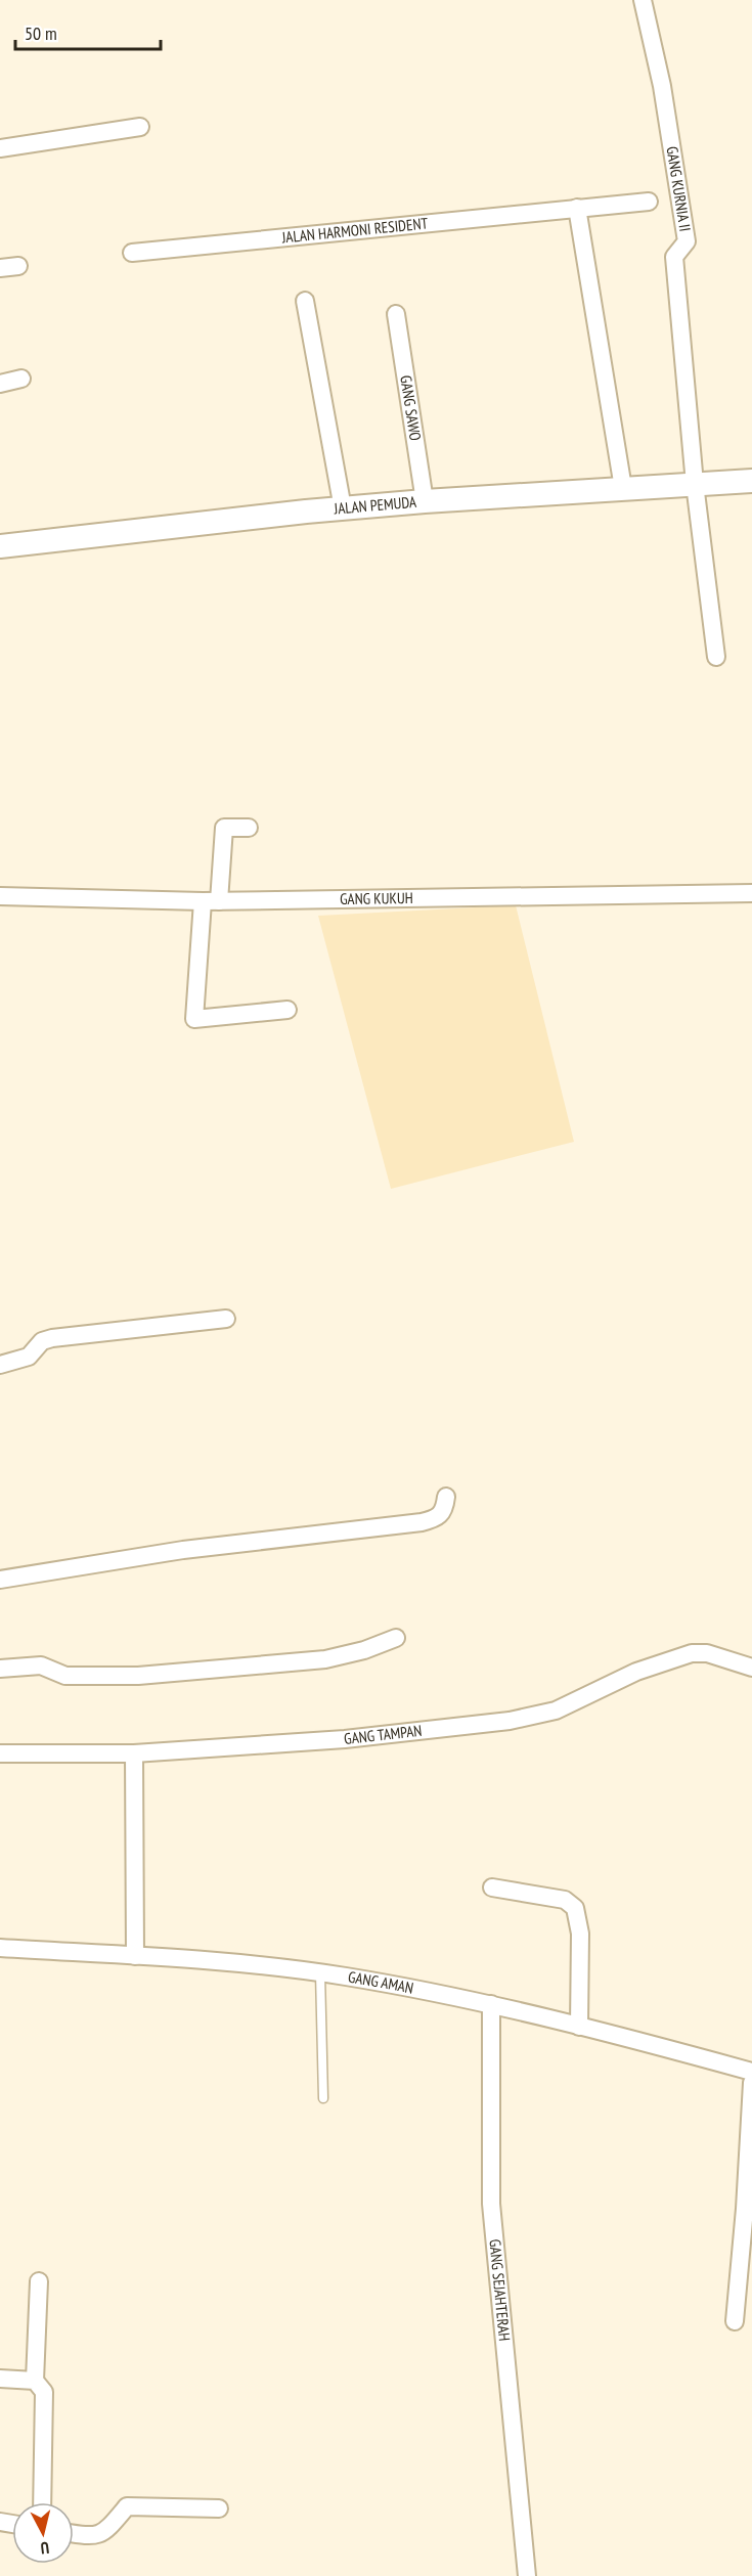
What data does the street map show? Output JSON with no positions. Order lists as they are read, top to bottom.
{
  "streets": {
    "main road": ["JALAN PEMUDA"],
    "street": [
      "GANG KURNIA II",
      "JALAN HARMONI RESIDENT",
      "GANG SAWO",
      "GANG KUKUH",
      "GANG TAMPAN",
      "GANG AMAN",
      "GANG SEJAHTERAH"
    ]
  },
  "crossings": [
    ["GANG KURNIA II", "JALAN PEMUDA"],
    ["GANG SAWO", "JALAN PEMUDA"],
    ["GANG AMAN", "GANG SEJAHTERAH"]
  ],
  "scale_bar": "50 m",
  "north": "bottom"
}
